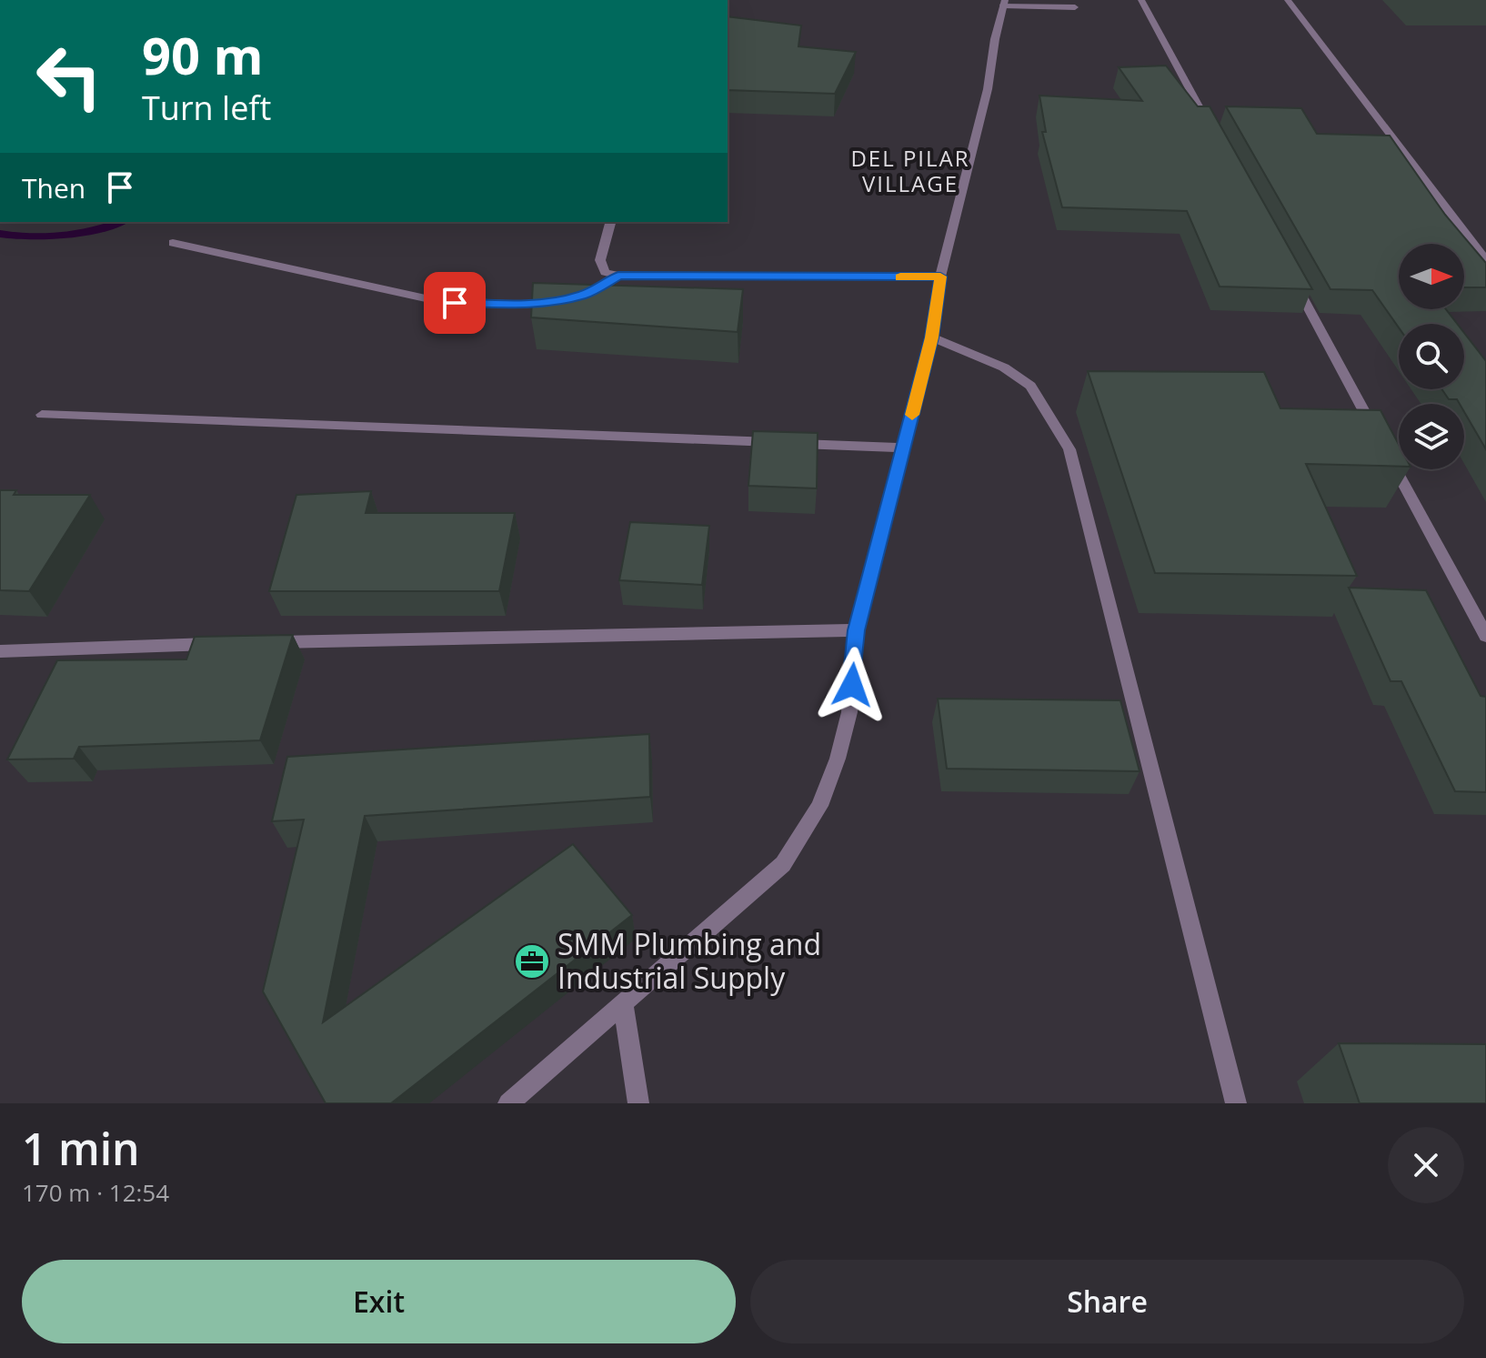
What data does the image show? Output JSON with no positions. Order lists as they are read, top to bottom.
{
  "districts": ["DEL PILAR VILLAGE"],
  "places": {
    "office": ["SMM Plumbing and Industrial Supply"]
  },
  "north": "right",
  "page": {
    "turn": ["90 m", "Turn left"],
    "then": "Then",
    "heading": ["1 min", "170 m · 12:54"],
    "buttons": ["Exit", "Share"]
  }
}
